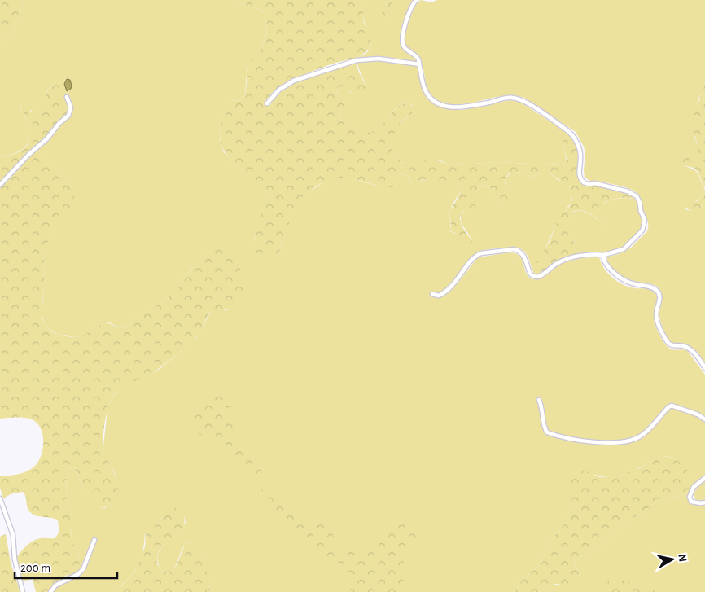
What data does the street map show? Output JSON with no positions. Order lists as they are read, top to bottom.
{
  "scale_bar": "200 m",
  "north": "right"
}
